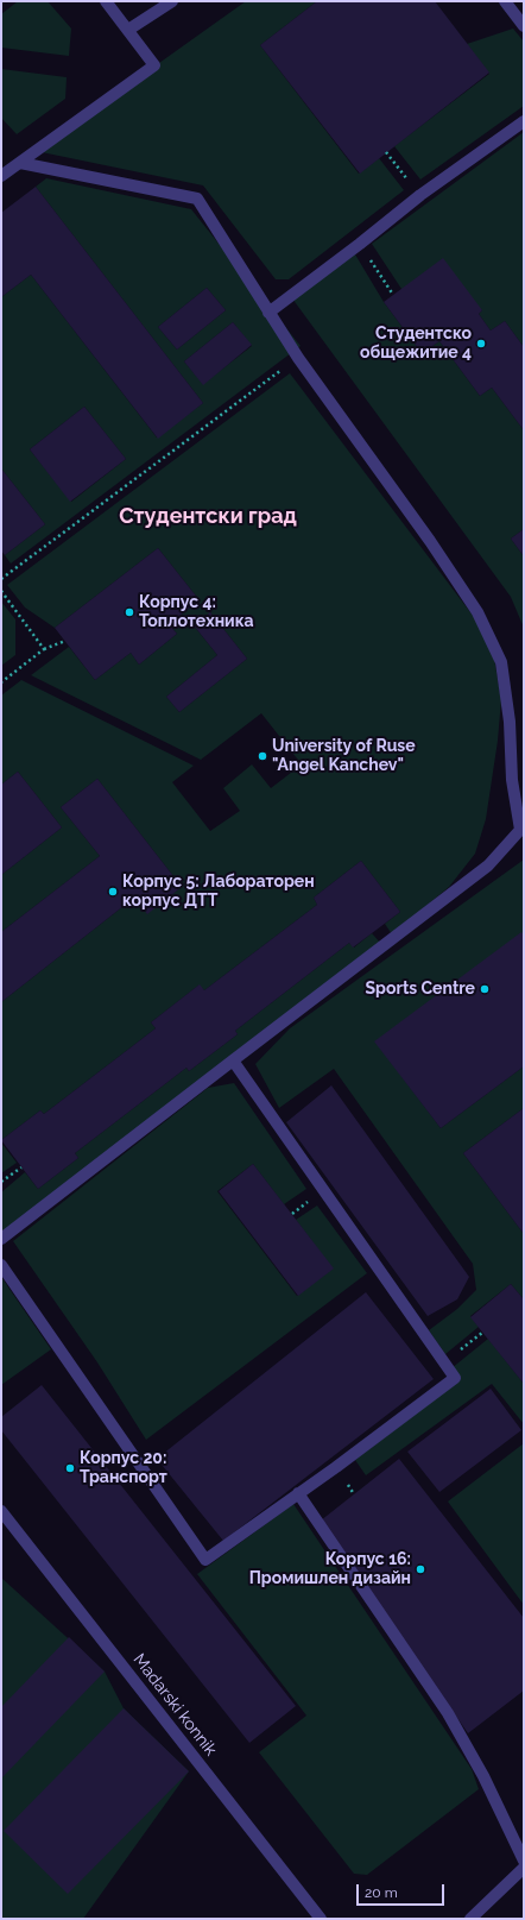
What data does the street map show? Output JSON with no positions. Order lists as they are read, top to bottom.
{
  "streets": {
    "street": ["Madarski konnik"]
  },
  "districts": ["Студентски град"],
  "places": [
    "Студентско общежитие 4",
    "Корпус 4: Топлотехника",
    "University of Ruse \"Angel Kanchev\"",
    "Корпус 5: Лабораторен корпус ДТТ",
    "Sports Centre",
    "Корпус 20: Транспорт",
    "Корпус 16: Промишлен дизайн"
  ],
  "scale_bar": "20 m"
}
